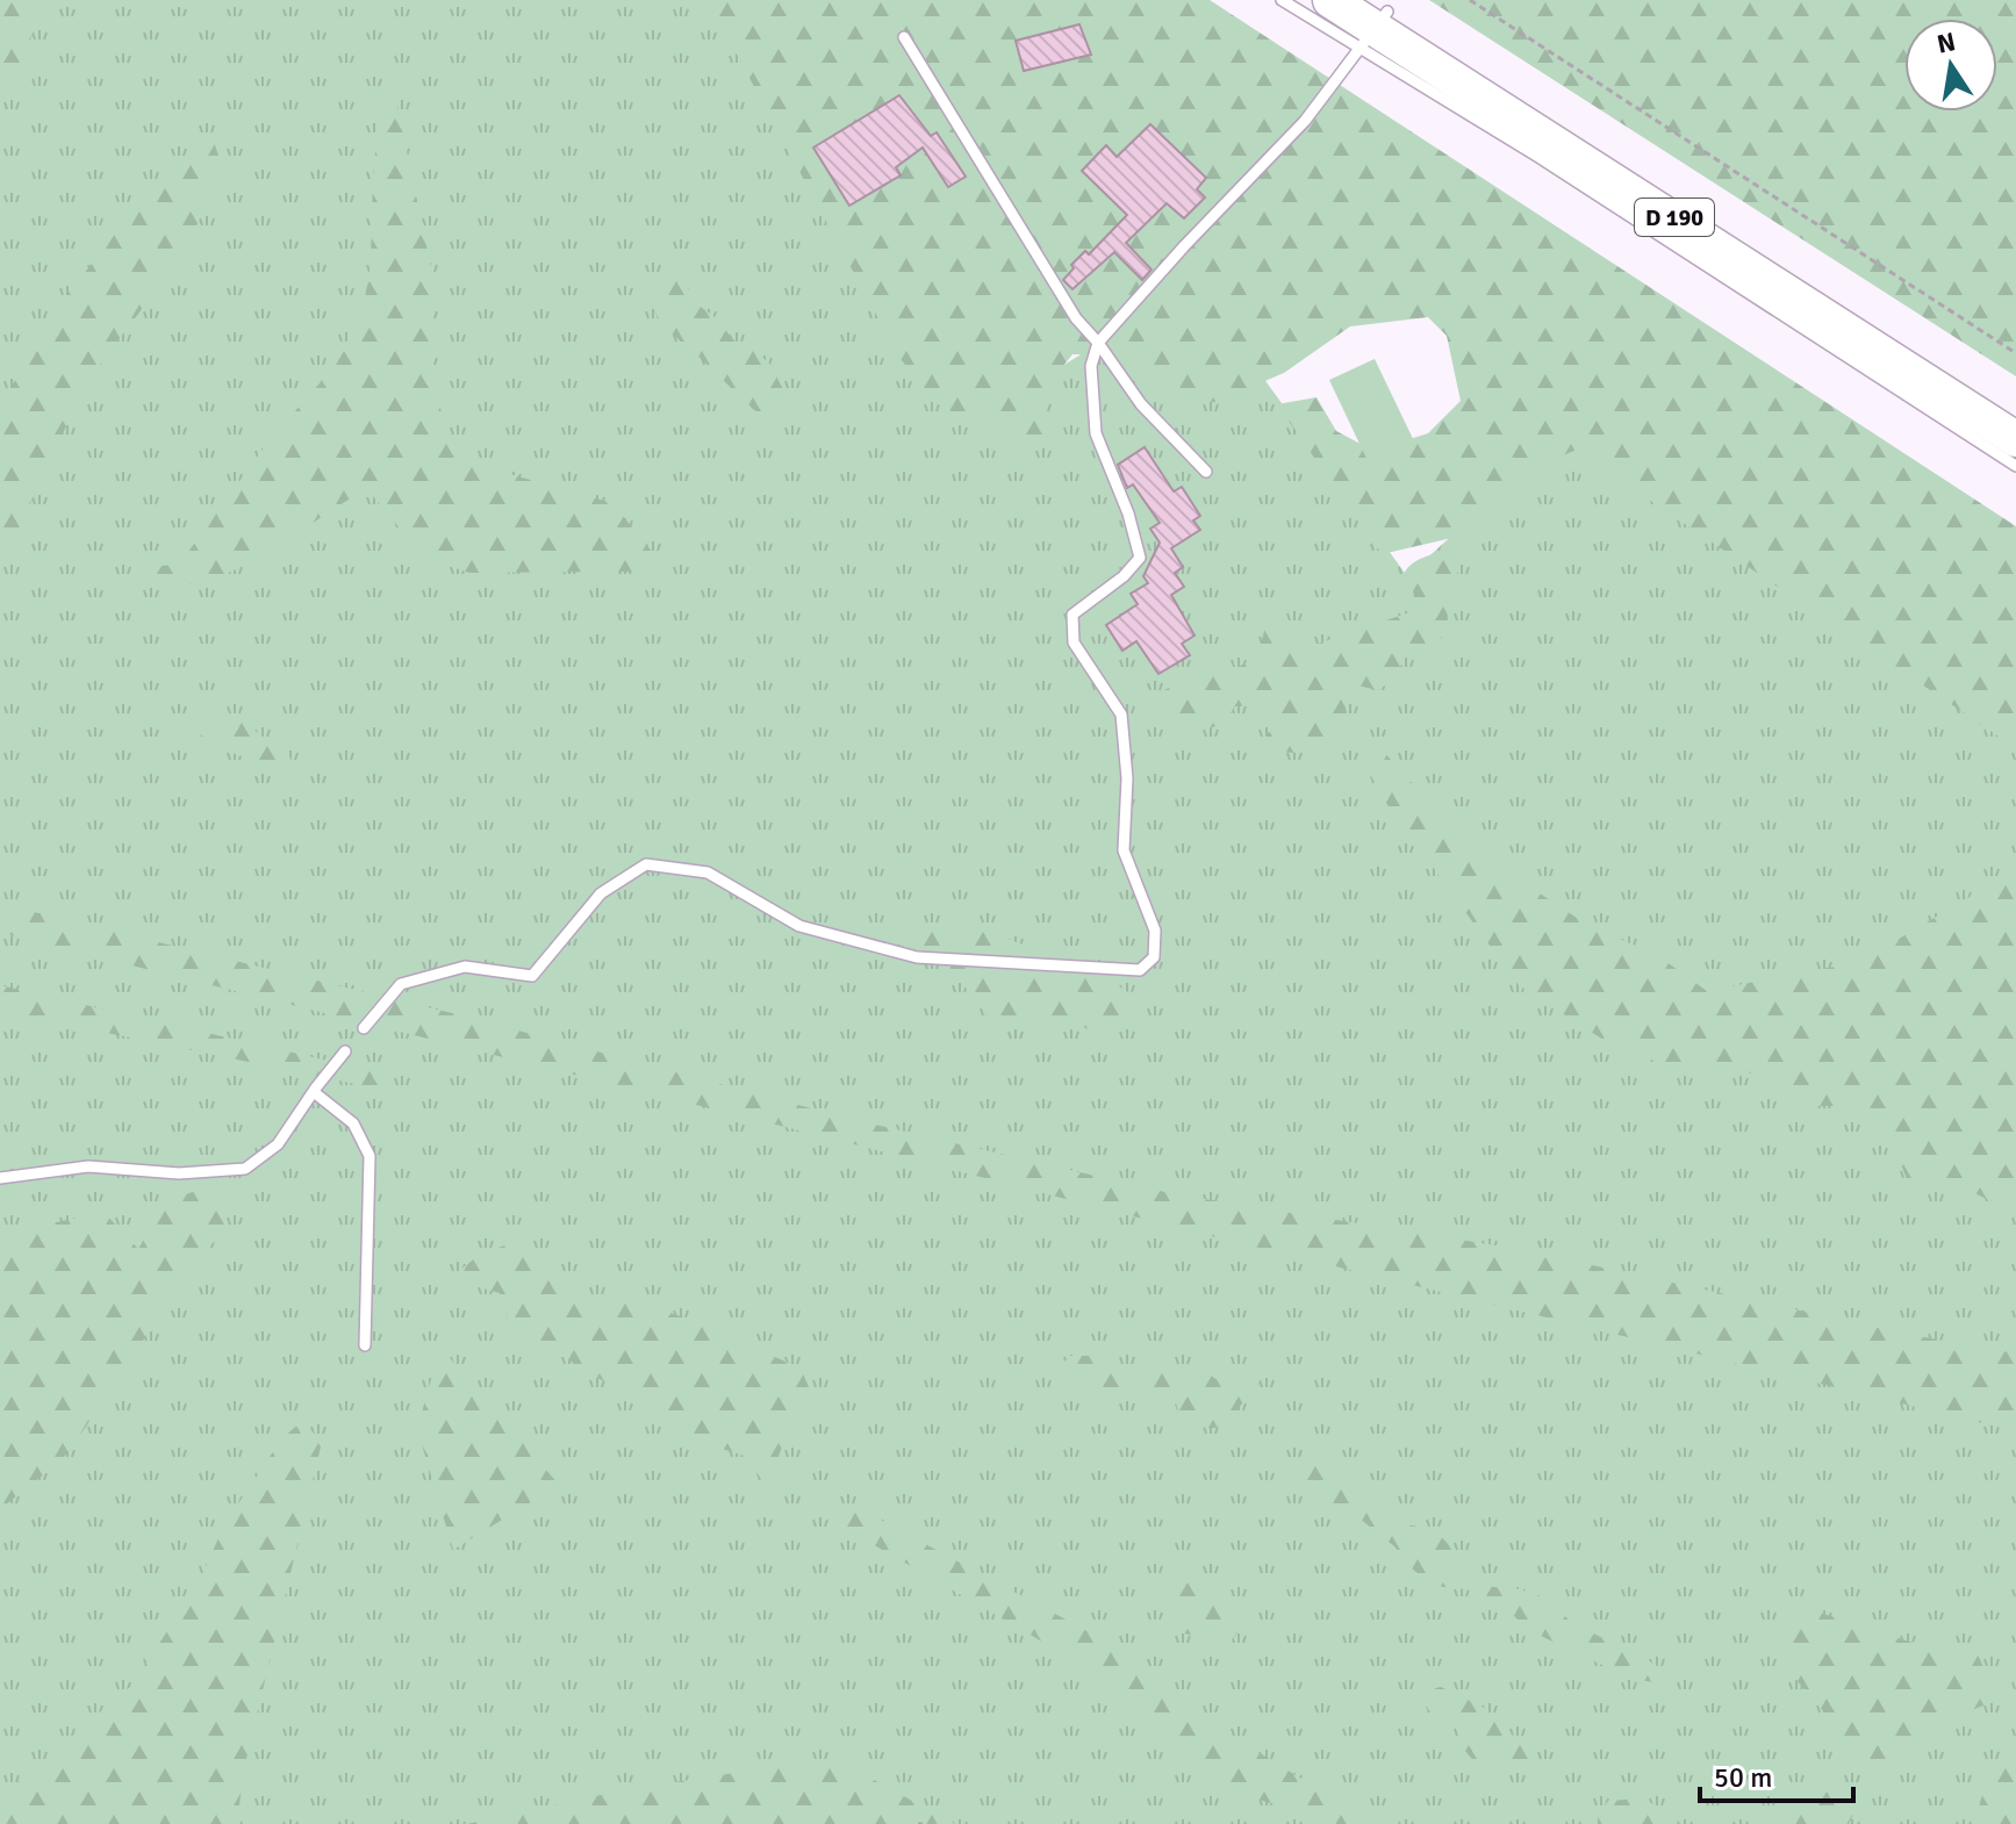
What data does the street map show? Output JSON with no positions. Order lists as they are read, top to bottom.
{
  "streets": {
    "main road": ["D 190"]
  },
  "scale_bar": "50 m",
  "north": "top"
}
